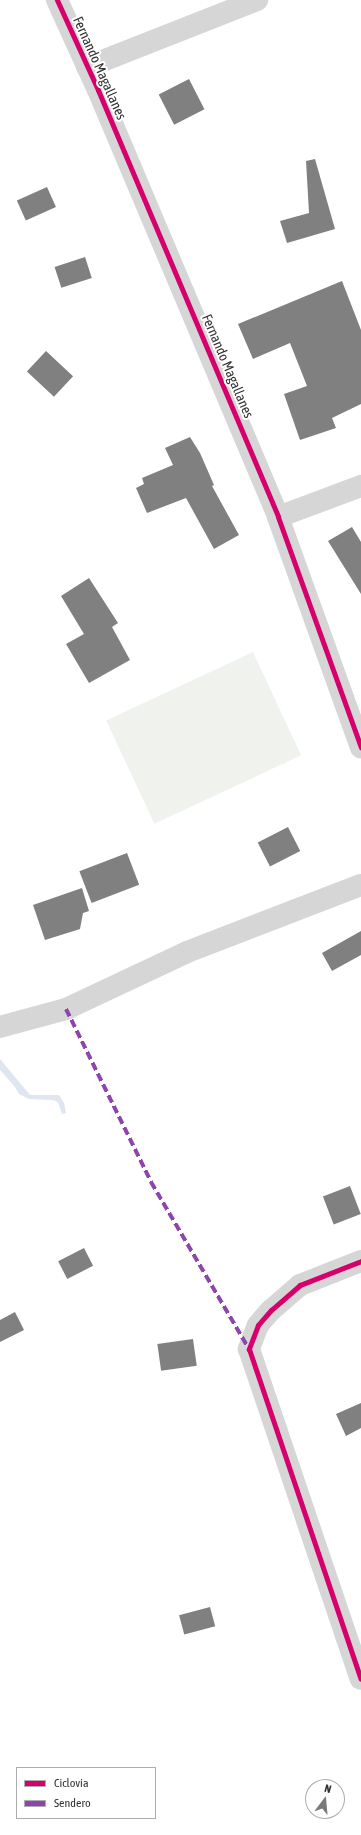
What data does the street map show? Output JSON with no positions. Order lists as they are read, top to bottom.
{
  "streets": {
    "street": ["Fernando Magallanes"]
  },
  "legend": ["Ciclovía", "Sendero"],
  "north": "top"
}
